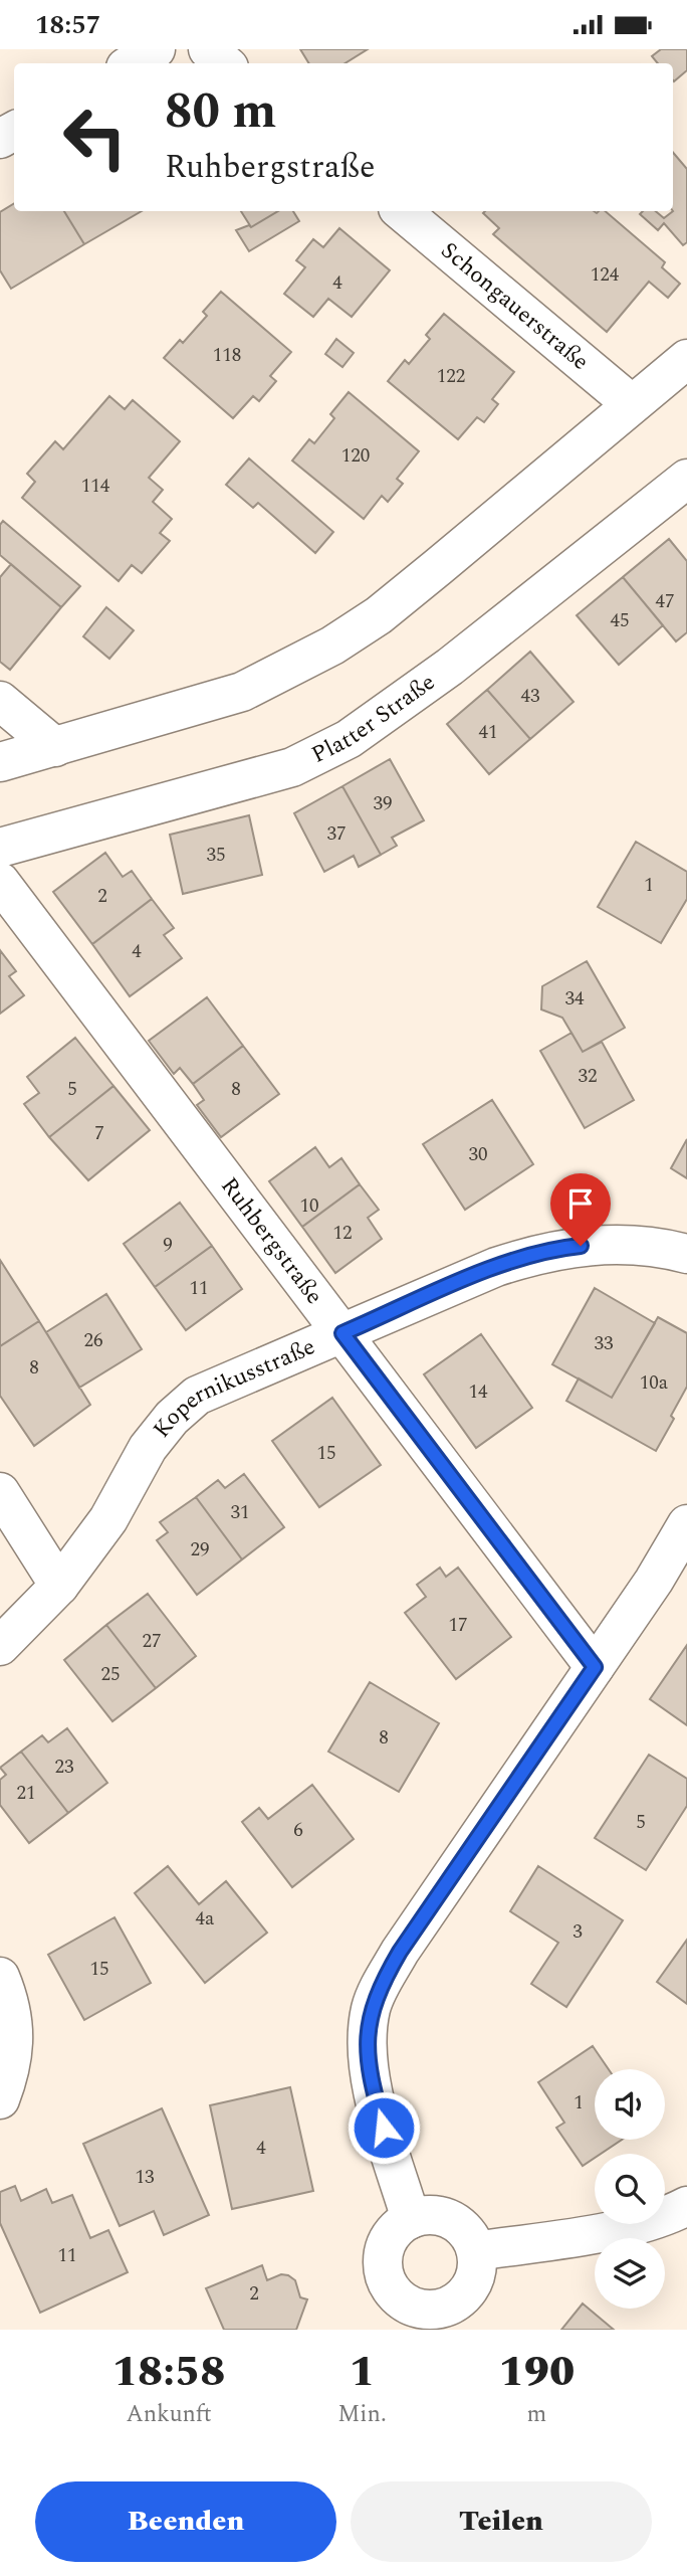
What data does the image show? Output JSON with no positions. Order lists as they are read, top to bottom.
{
  "streets": {
    "street": [
      "Schongauerstraße",
      "Platter Straße",
      "Ruhbergstraße",
      "Kopernikusstraße"
    ]
  },
  "crossings": [
    ["Ruhbergstraße", "Kopernikusstraße"]
  ],
  "house_numbers": [
    "124",
    "4",
    "118",
    "122",
    "120",
    "114",
    "47",
    "45",
    "43",
    "41",
    "39",
    "37",
    "35",
    "1",
    "2",
    "4",
    "34",
    "32",
    "5",
    "8",
    "7",
    "30",
    "10",
    "12",
    "9",
    "11",
    "26",
    "33",
    "8",
    "10a",
    "14",
    "15",
    "31",
    "29",
    "17",
    "27",
    "25",
    "8",
    "23",
    "21",
    "5",
    "6",
    "4a",
    "3",
    "15",
    "1",
    "4",
    "13",
    "11",
    "2"
  ],
  "page": {
    "status": "18:57",
    "turn": ["80 m", "Ruhbergstraße"],
    "eta": [
      "18:58",
      "Ankunft",
      "1",
      "Min.",
      "190",
      "m"
    ],
    "buttons": ["Beenden", "Teilen"]
  }
}
